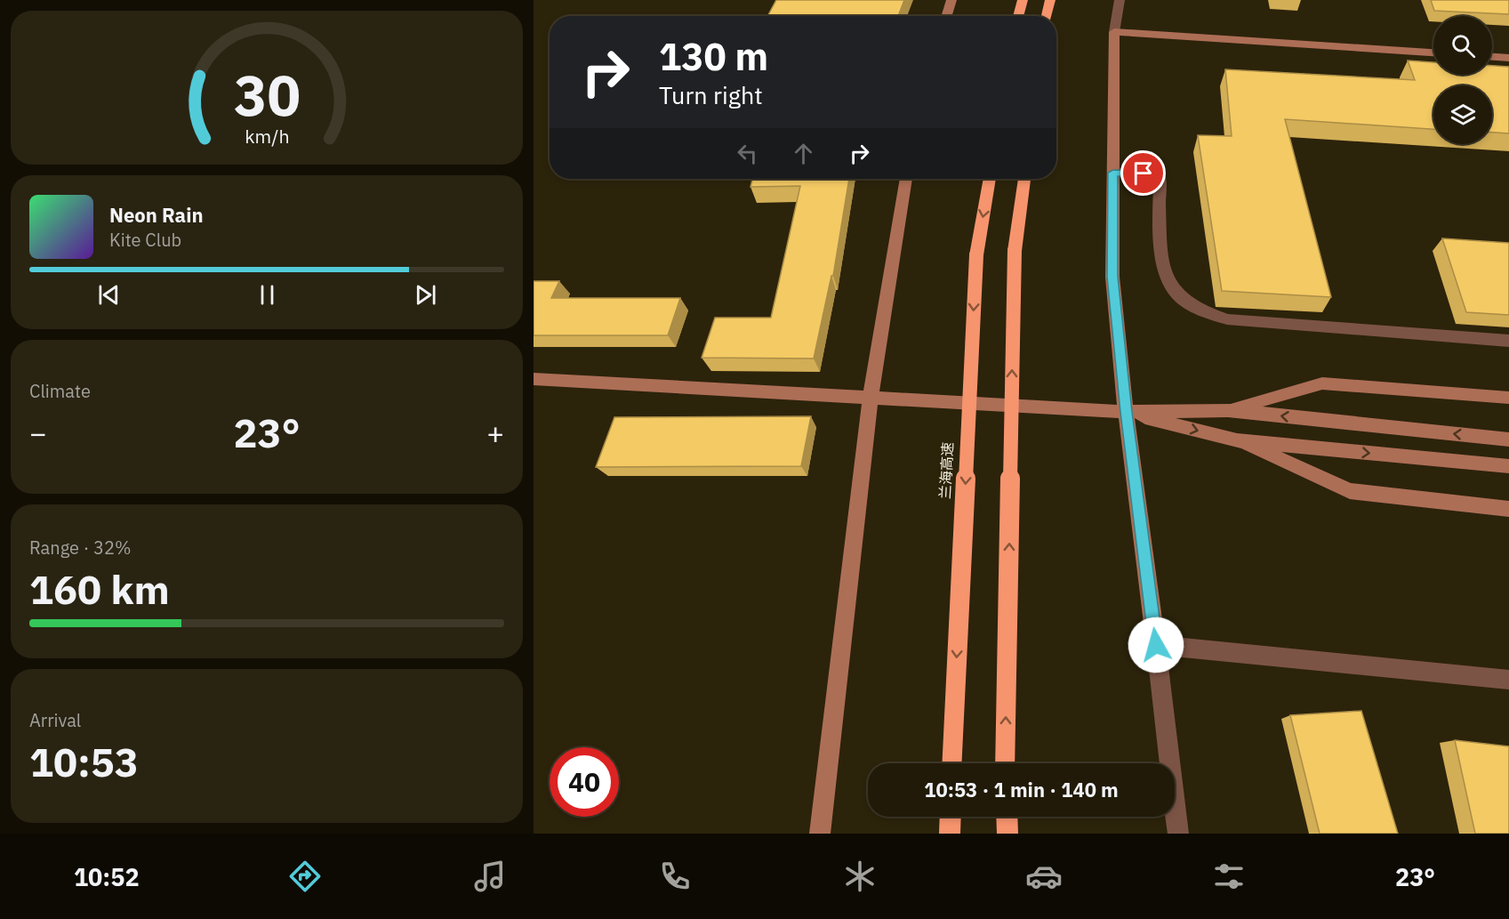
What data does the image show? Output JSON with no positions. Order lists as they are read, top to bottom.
{
  "streets": {
    "highway": ["兰海高速"]
  },
  "page": {
    "turn": ["130 m", "Turn right"],
    "song": ["Neon Rain", "Kite Club"],
    "tile": [
      "Climate",
      ["Range · 32%", "160 km"],
      ["Arrival", "10:53"]
    ],
    "heat": ["−", "23°", "+"],
    "limit": "40",
    "trip": "10:53 · 1 min · 140 m",
    "tabs": ["10:52", "23°"],
    "gauge": ["30", "km/h"]
  }
}
